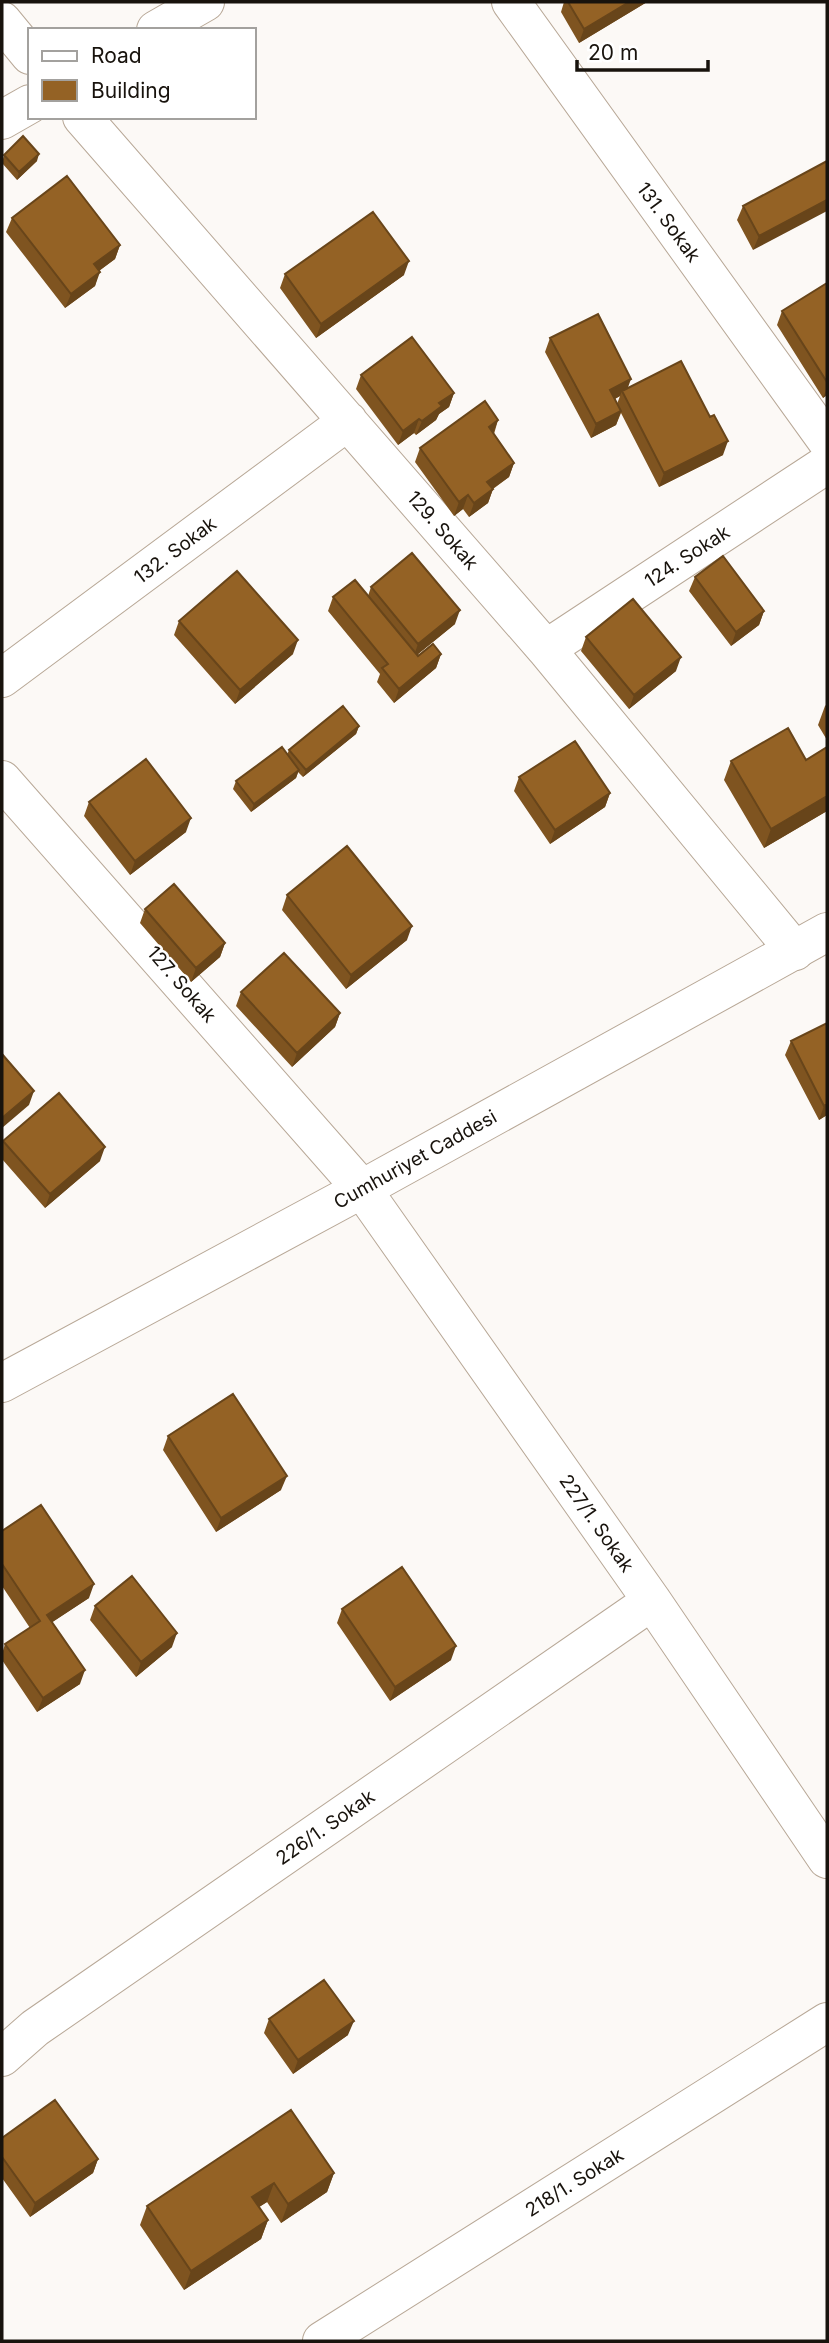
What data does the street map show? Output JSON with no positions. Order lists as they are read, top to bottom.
{
  "streets": {
    "street": [
      "131. Sokak",
      "129. Sokak",
      "132. Sokak",
      "124. Sokak",
      "127. Sokak",
      "Cumhuriyet Caddesi",
      "227/1. Sokak",
      "226/1. Sokak",
      "218/1. Sokak"
    ]
  },
  "crossings": [
    ["129. Sokak", "132. Sokak"],
    ["129. Sokak", "124. Sokak"],
    ["129. Sokak", "Cumhuriyet Caddesi"],
    ["127. Sokak", "Cumhuriyet Caddesi"],
    ["127. Sokak", "227/1. Sokak"],
    ["Cumhuriyet Caddesi", "227/1. Sokak"],
    ["227/1. Sokak", "226/1. Sokak"]
  ],
  "legend": ["Road", "Building"],
  "scale_bar": "20 m"
}
